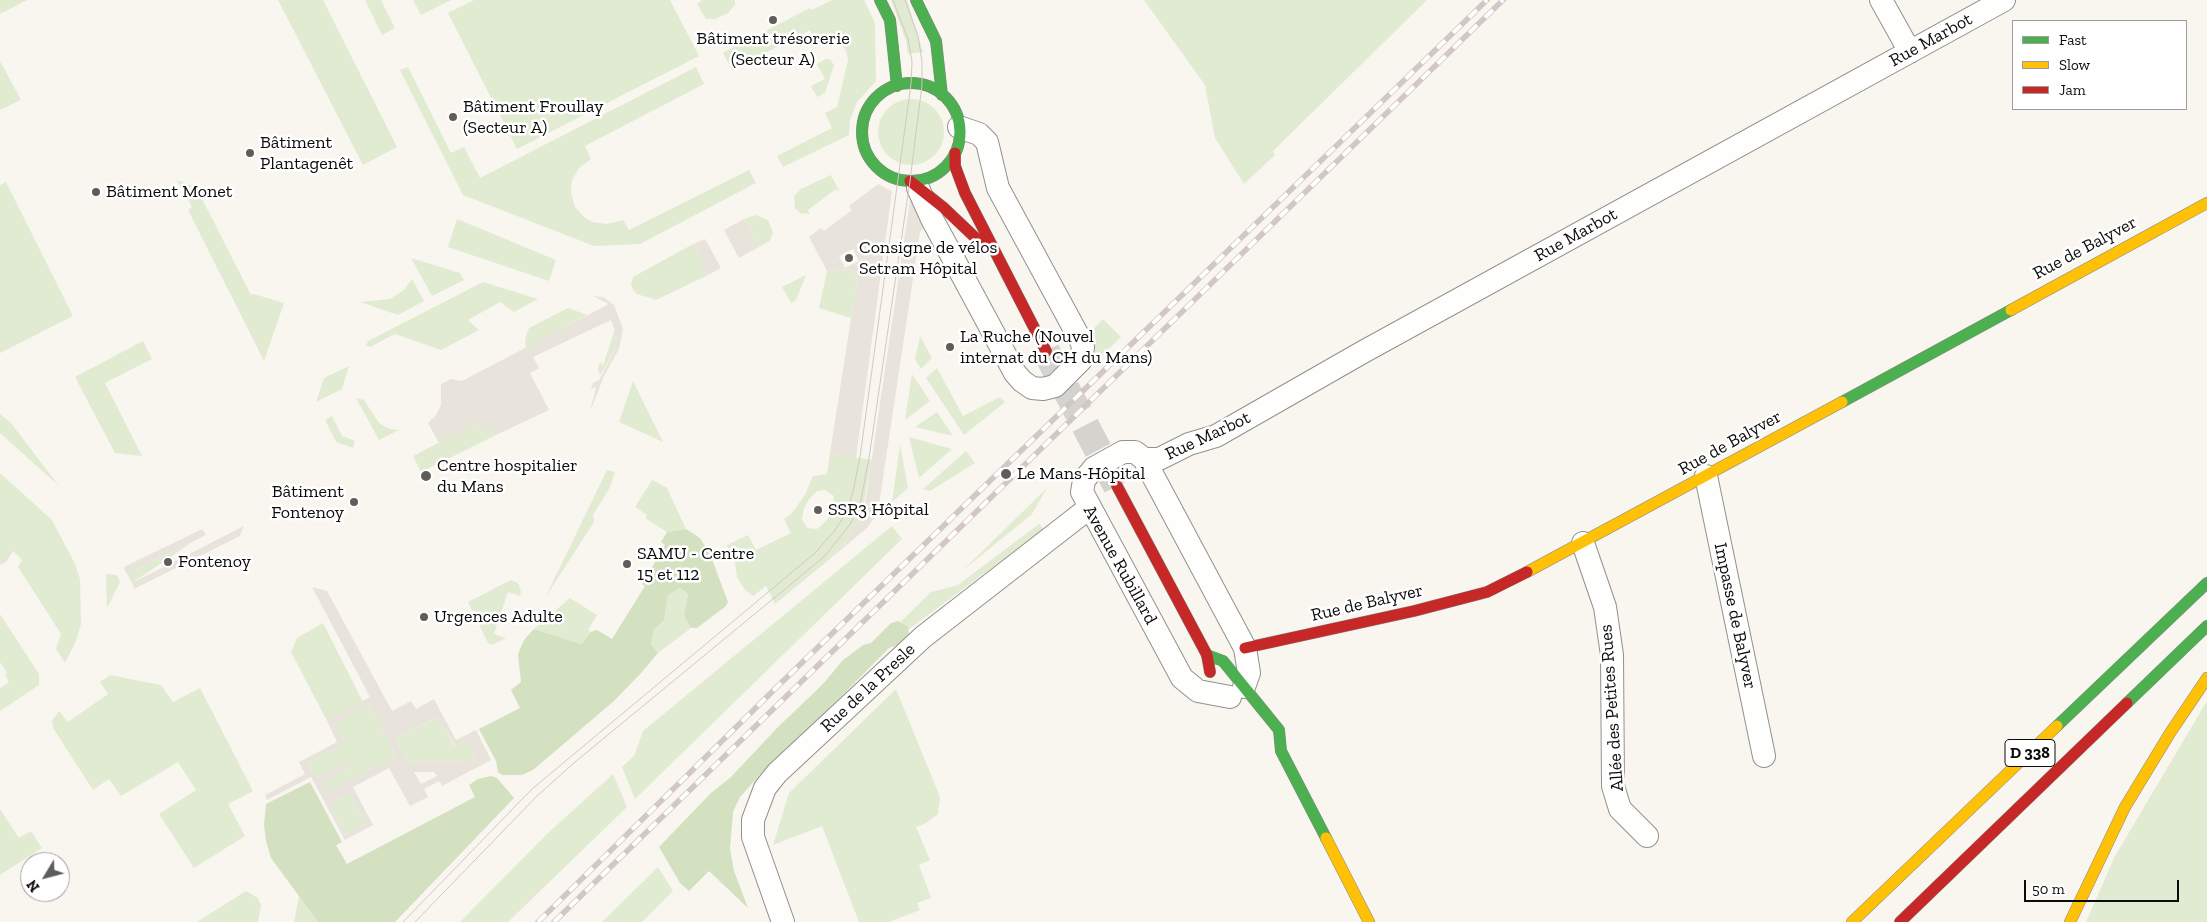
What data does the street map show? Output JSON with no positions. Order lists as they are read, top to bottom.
{
  "streets": {
    "main road": ["Rue de Balyver", "Avenue Rubillard", "D 338"],
    "street": [
      "Rue Marbot",
      "Impasse de Balyver",
      "Rue de la Presle",
      "Allée des Petites Rues"
    ]
  },
  "crossings": [
    ["Rue Marbot", "Avenue Rubillard"],
    ["Rue de Balyver", "Impasse de Balyver"],
    ["Rue de Balyver", "Allée des Petites Rues"],
    ["Avenue Rubillard", "Rue de la Presle"]
  ],
  "places": [
    "Bâtiment trésorerie (Secteur A)",
    "Bâtiment Froullay (Secteur A)",
    "Bâtiment Plantagenêt",
    "Bâtiment Monet",
    "Consigne de vélos Setram Hôpital",
    "La Ruche (Nouvel internat du CH du Mans)",
    "Le Mans-Hôpital",
    "Centre hospitalier du Mans",
    "Bâtiment Fontenoy",
    "SSR3 Hôpital",
    "Fontenoy",
    "SAMU - Centre 15 et 112",
    "Urgences Adulte"
  ],
  "legend": ["Fast", "Slow", "Jam"],
  "scale_bar": "50 m",
  "north": "bottom left"
}
